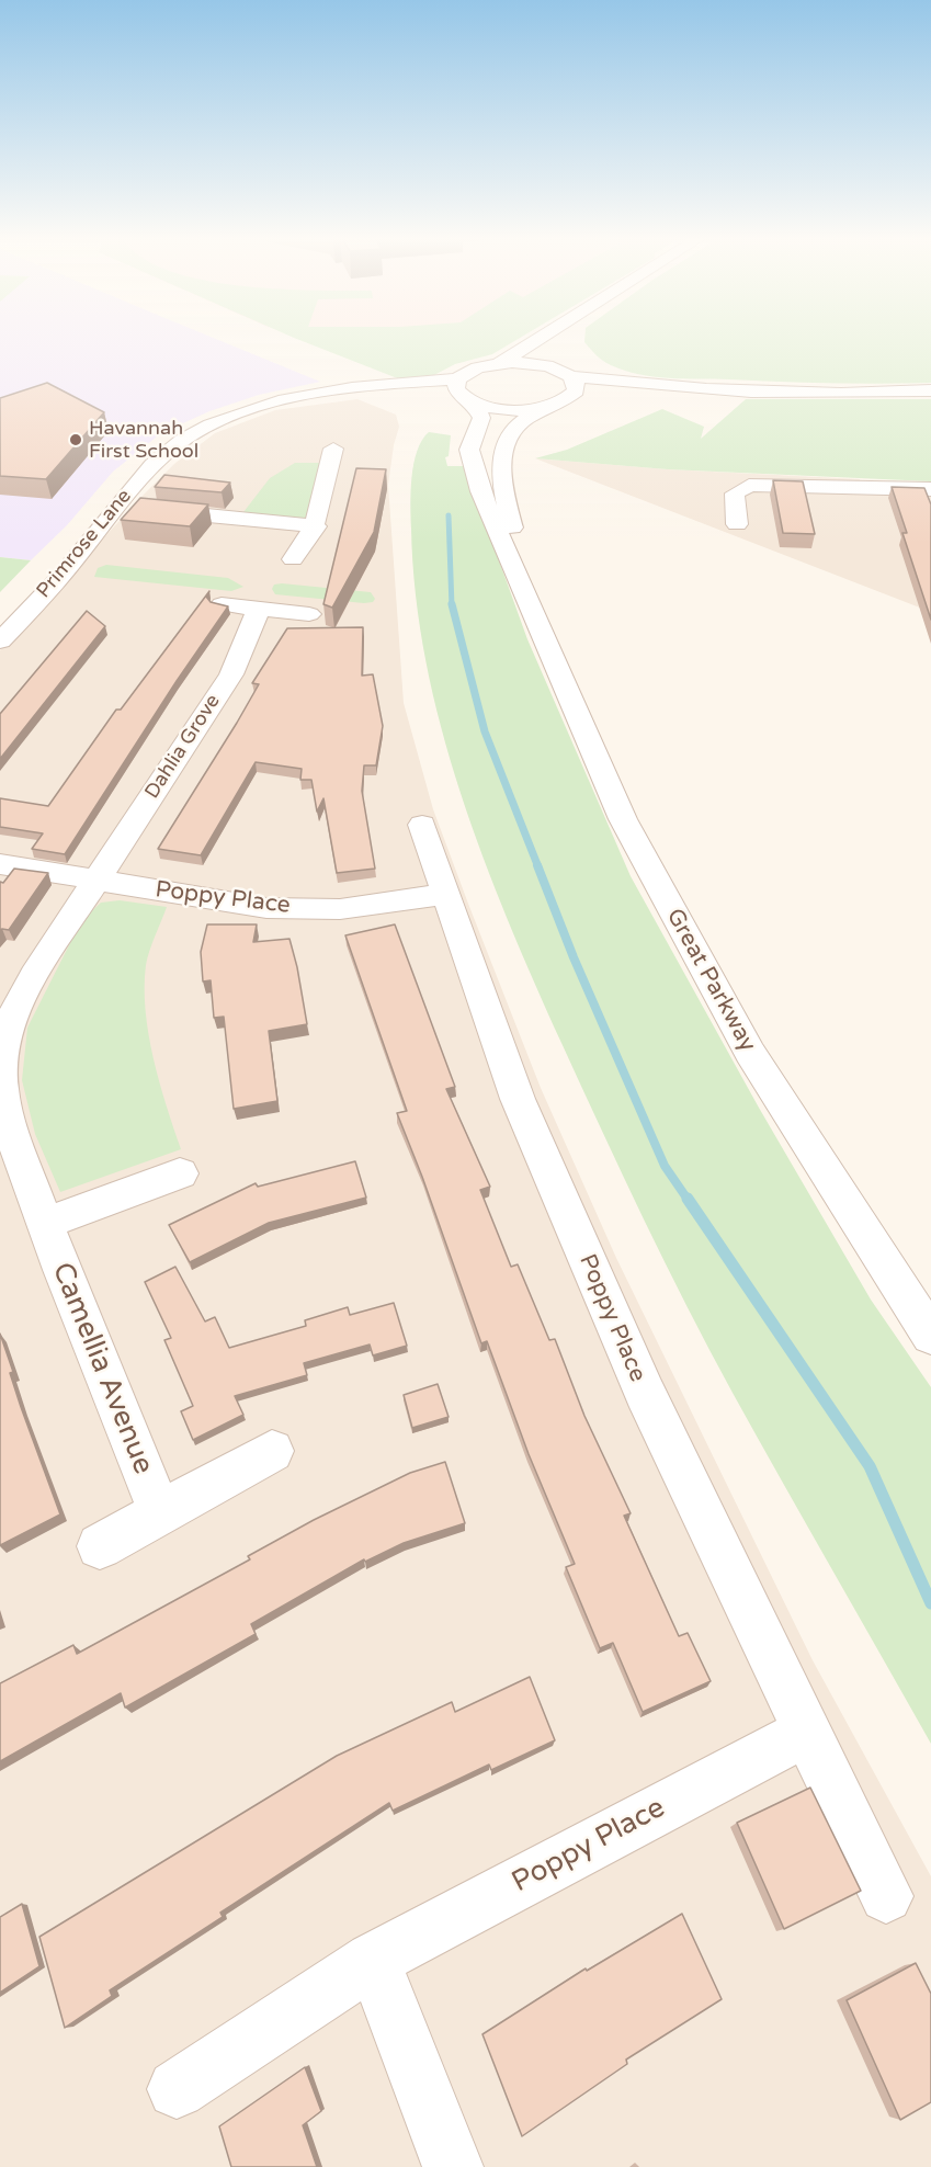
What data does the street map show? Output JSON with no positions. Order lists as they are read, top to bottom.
{
  "streets": {
    "street": [
      "Primrose Lane",
      "Dahlia Grove",
      "Poppy Place",
      "Great Parkway",
      "Camellia Avenue"
    ]
  },
  "crossings": [
    ["Primrose Lane", "Great Parkway"],
    ["Dahlia Grove", "Poppy Place"],
    ["Dahlia Grove", "Camellia Avenue"],
    ["Poppy Place", "Camellia Avenue"]
  ],
  "places": ["Havannah First School"]
}
